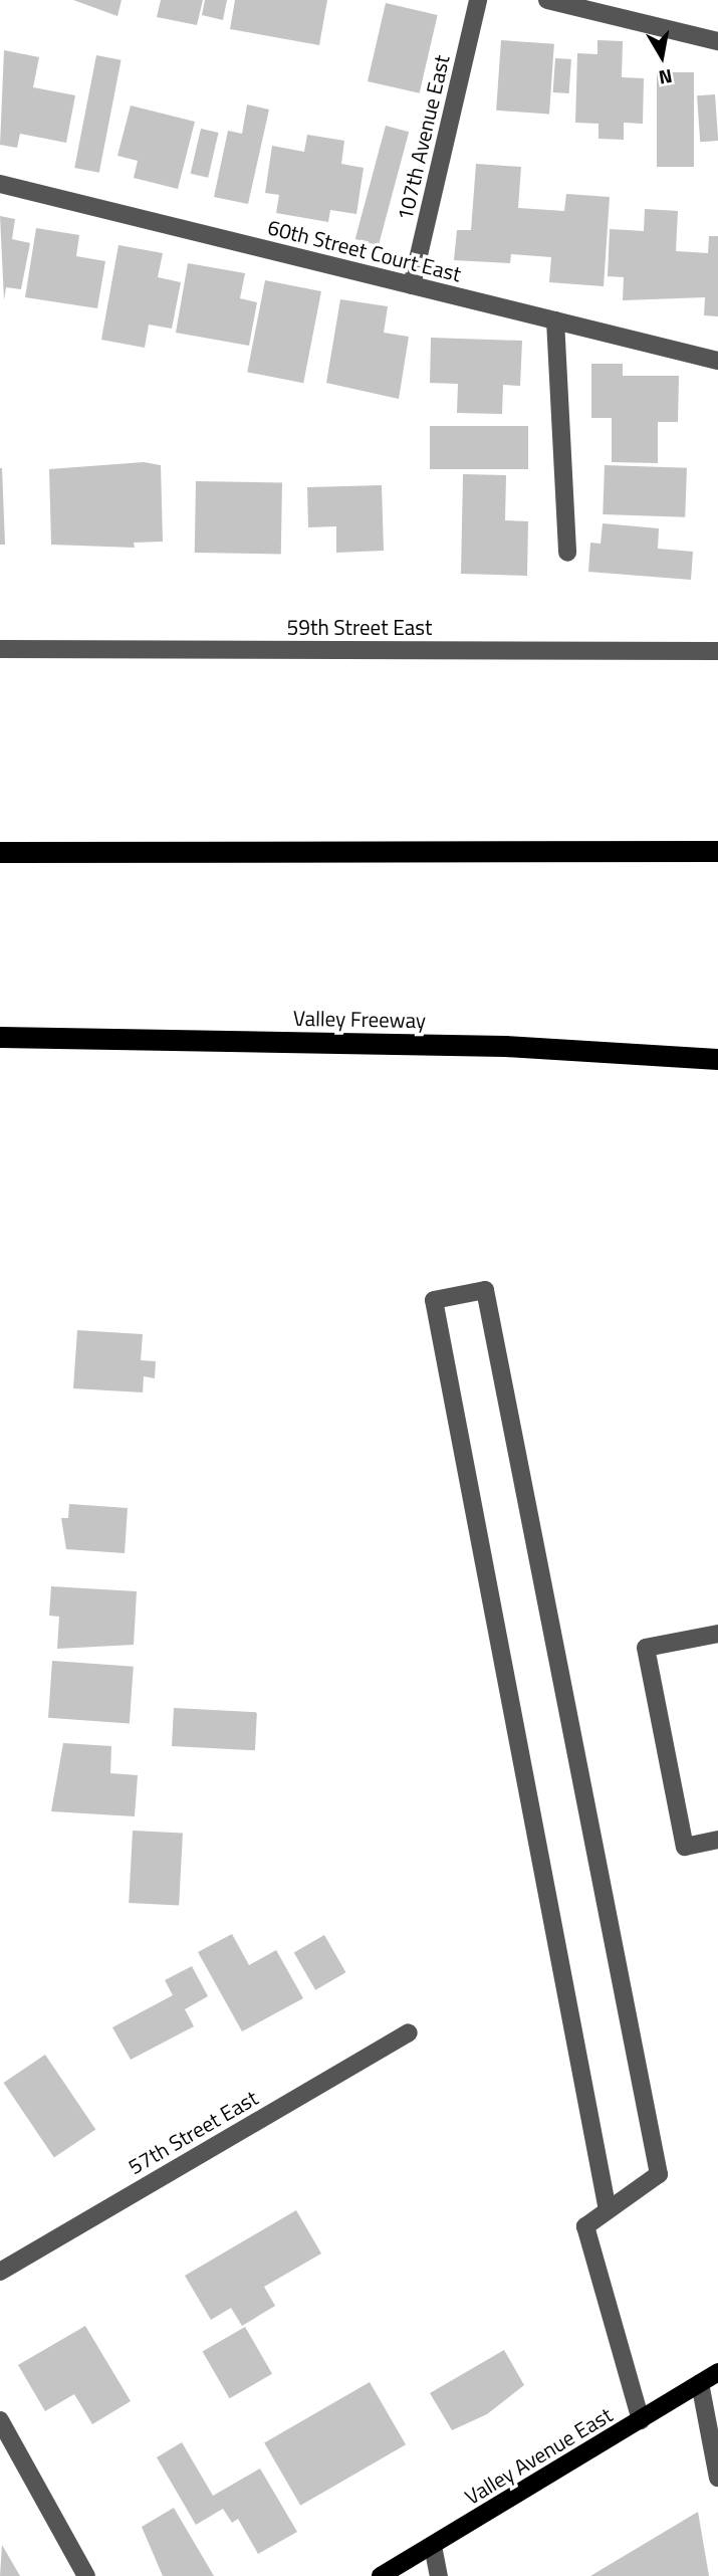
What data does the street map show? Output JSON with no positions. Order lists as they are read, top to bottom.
{
  "streets": {
    "highway": ["Valley Freeway"],
    "main road": ["Valley Avenue East"],
    "street": [
      "107th Avenue East",
      "60th Street Court East",
      "59th Street East",
      "57th Street East"
    ]
  },
  "crossings": [
    ["107th Avenue East", "60th Street Court East"]
  ],
  "north": "bottom"
}
